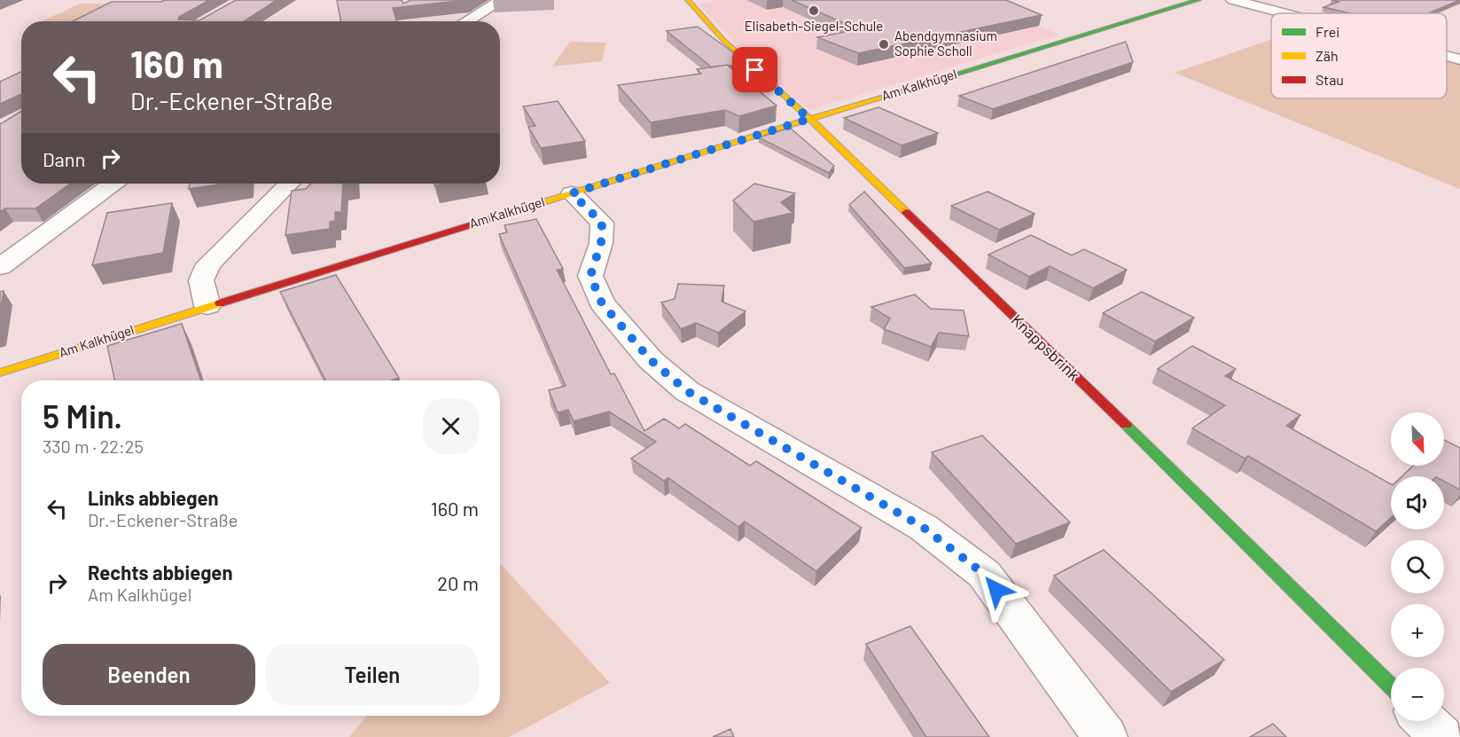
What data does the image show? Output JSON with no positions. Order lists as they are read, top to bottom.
{
  "streets": {
    "street": ["Am Kalkhügel", "Knappsbrink"]
  },
  "crossings": [
    ["Am Kalkhügel", "Knappsbrink"]
  ],
  "places": ["Elisabeth-Siegel-Schule", "Abendgymnasium Sophie Scholl"],
  "legend": ["Frei", "Zäh", "Stau"],
  "north": "bottom right",
  "page": {
    "turn": ["160 m", "Dr.-Eckener-Straße"],
    "then": "Dann",
    "heading": ["5 Min.", "330 m · 22:25"],
    "map_buttons": ["+", "−"],
    "list": [
      {
        "name": "Links abbiegen",
        "note": "Dr.-Eckener-Straße",
        "value": "160 m"
      },
      {
        "name": "Rechts abbiegen",
        "note": "Am Kalkhügel",
        "value": "20 m"
      }
    ],
    "buttons": ["Beenden", "Teilen"]
  }
}
